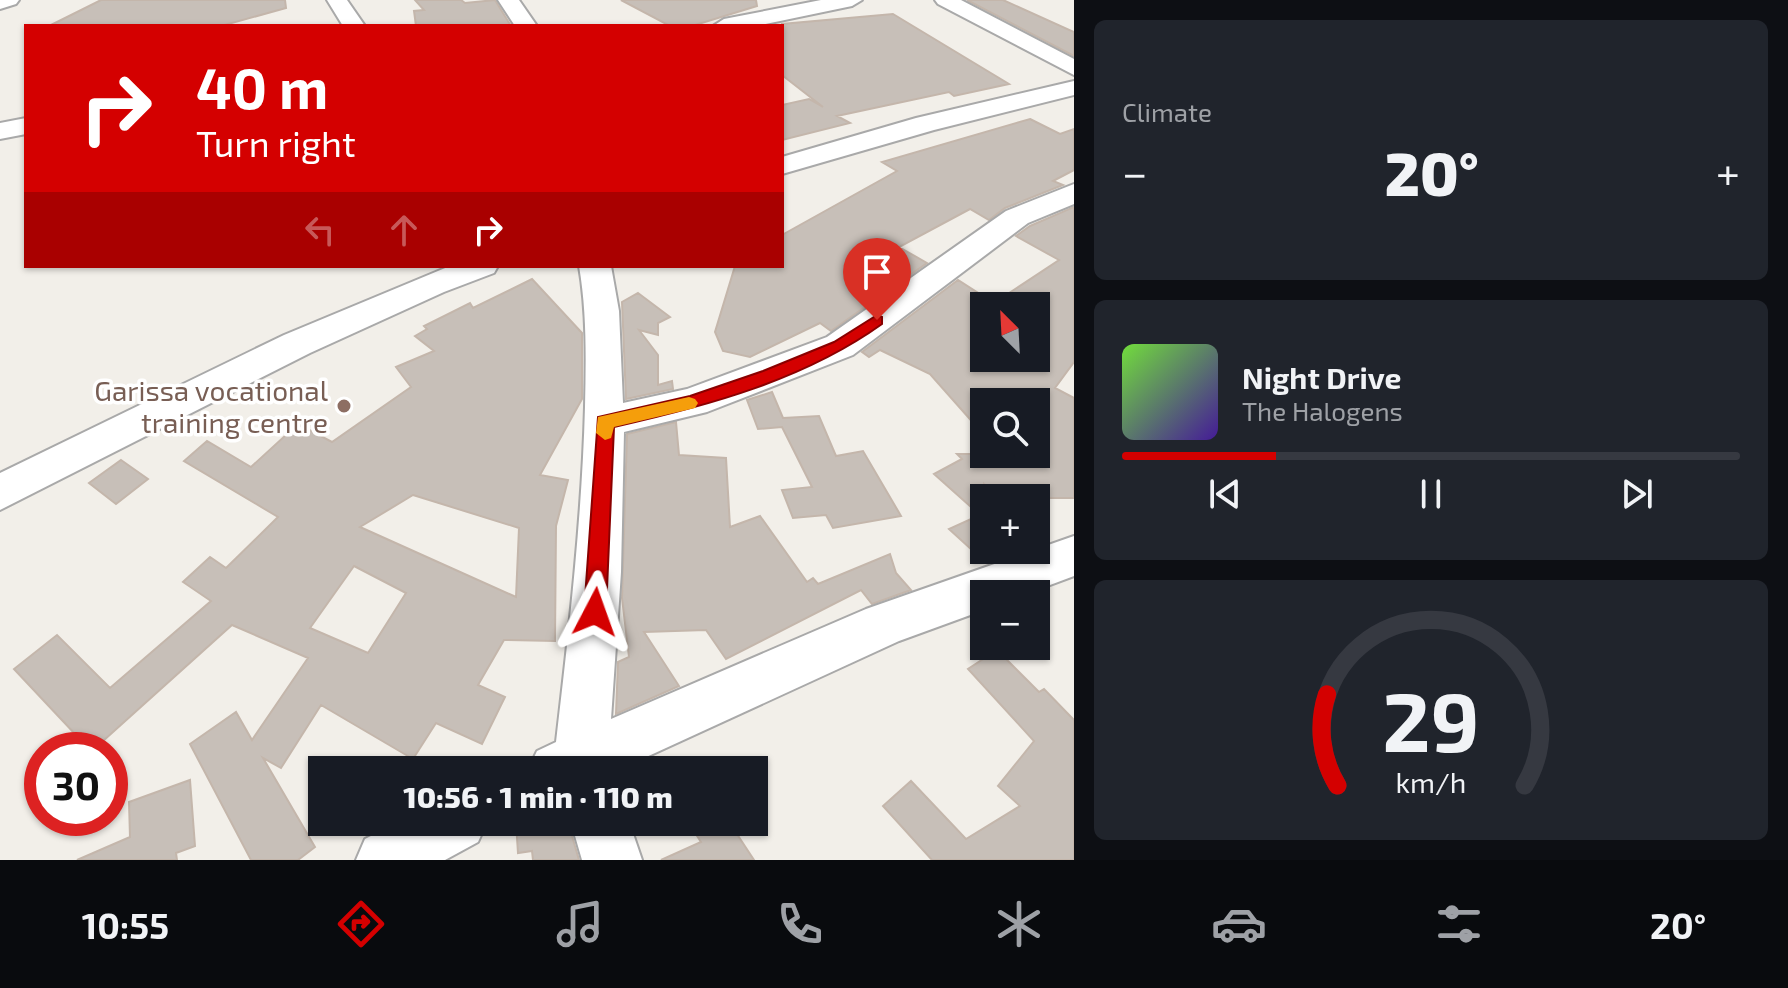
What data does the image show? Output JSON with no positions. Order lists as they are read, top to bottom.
{
  "places": ["Garissa vocational training centre"],
  "north": "top left",
  "page": {
    "tile": "Climate",
    "turn": ["40 m", "Turn right"],
    "heat": ["−", "20°", "+"],
    "map_buttons": ["+", "−"],
    "song": ["Night Drive", "The Halogens"],
    "limit": "30",
    "trip": "10:56 · 1 min · 110 m",
    "tabs": ["10:55", "20°"],
    "gauge": ["29", "km/h"]
  }
}
